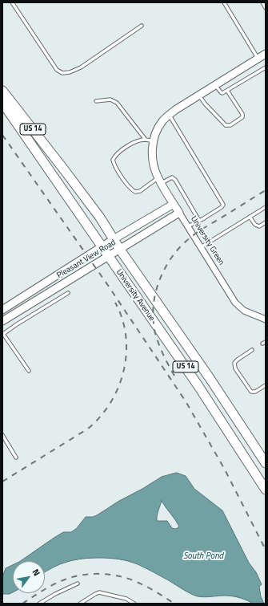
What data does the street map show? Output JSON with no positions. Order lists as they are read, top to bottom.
{
  "streets": {
    "main road": ["US 14", "University Avenue"],
    "street": ["University Green", "Pleasant View Road"]
  },
  "crossings": [
    ["University Green", "Pleasant View Road"],
    ["Pleasant View Road", "University Avenue"]
  ],
  "water": ["South Pond"],
  "north": "top right"
}
